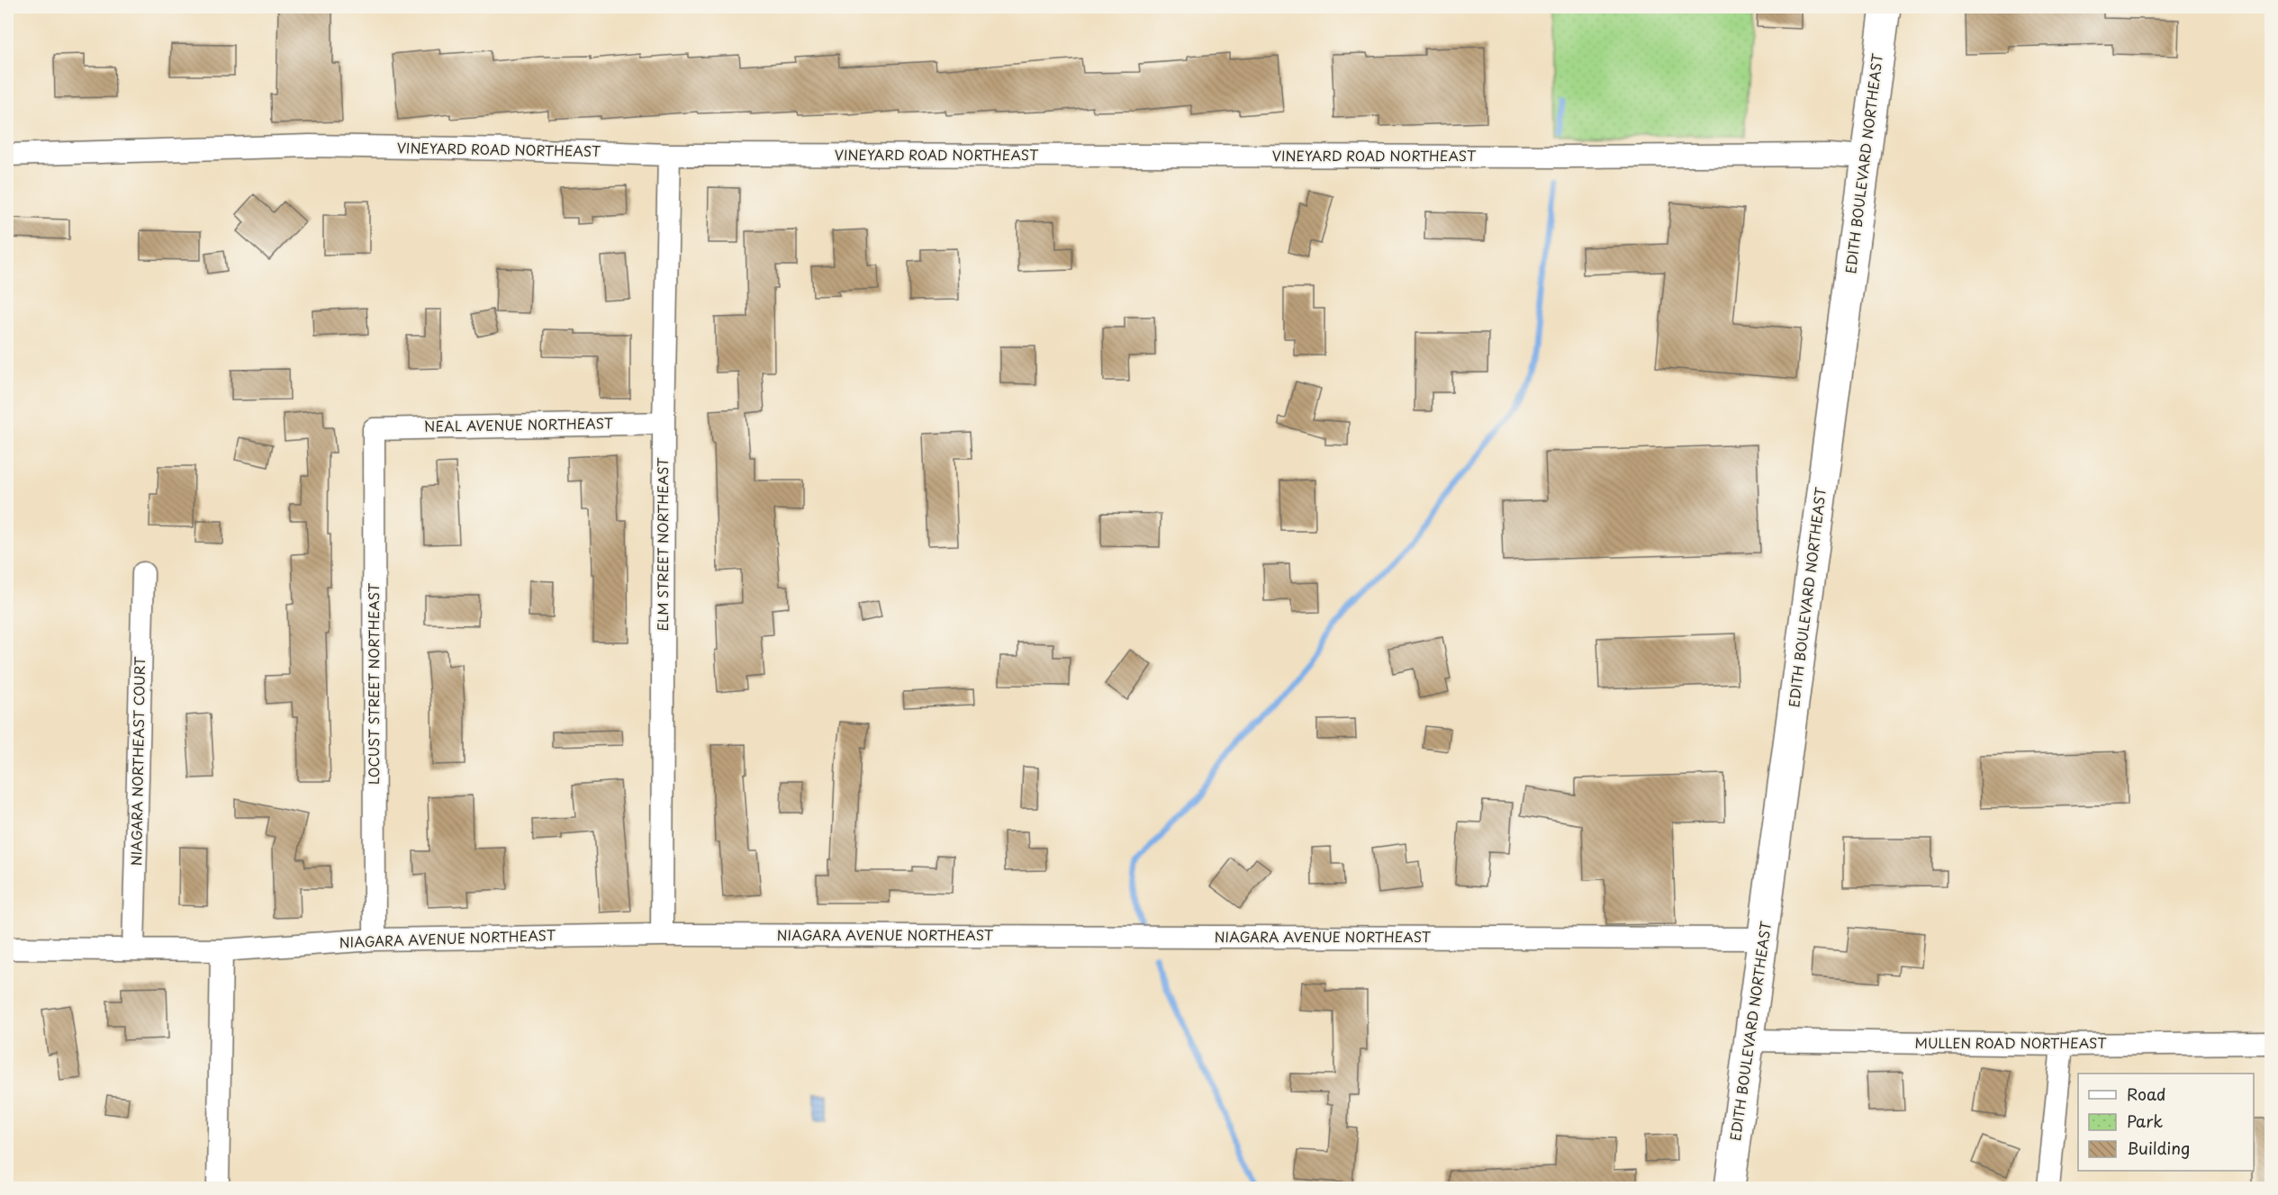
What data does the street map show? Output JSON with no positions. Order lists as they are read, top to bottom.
{
  "streets": {
    "street": [
      "VINEYARD ROAD NORTHEAST",
      "EDITH BOULEVARD NORTHEAST",
      "NEAL AVENUE NORTHEAST",
      "ELM STREET NORTHEAST",
      "LOCUST STREET NORTHEAST",
      "NIAGARA NORTHEAST COURT",
      "NIAGARA AVENUE NORTHEAST",
      "MULLEN ROAD NORTHEAST"
    ]
  },
  "crossings": [
    ["VINEYARD ROAD NORTHEAST", "EDITH BOULEVARD NORTHEAST"],
    ["VINEYARD ROAD NORTHEAST", "ELM STREET NORTHEAST"],
    ["EDITH BOULEVARD NORTHEAST", "NIAGARA AVENUE NORTHEAST"],
    ["EDITH BOULEVARD NORTHEAST", "MULLEN ROAD NORTHEAST"],
    ["NEAL AVENUE NORTHEAST", "ELM STREET NORTHEAST"],
    ["NEAL AVENUE NORTHEAST", "LOCUST STREET NORTHEAST"],
    ["ELM STREET NORTHEAST", "NIAGARA AVENUE NORTHEAST"],
    ["LOCUST STREET NORTHEAST", "NIAGARA AVENUE NORTHEAST"],
    ["NIAGARA NORTHEAST COURT", "NIAGARA AVENUE NORTHEAST"]
  ],
  "legend": ["Road", "Park", "Building"]
}
